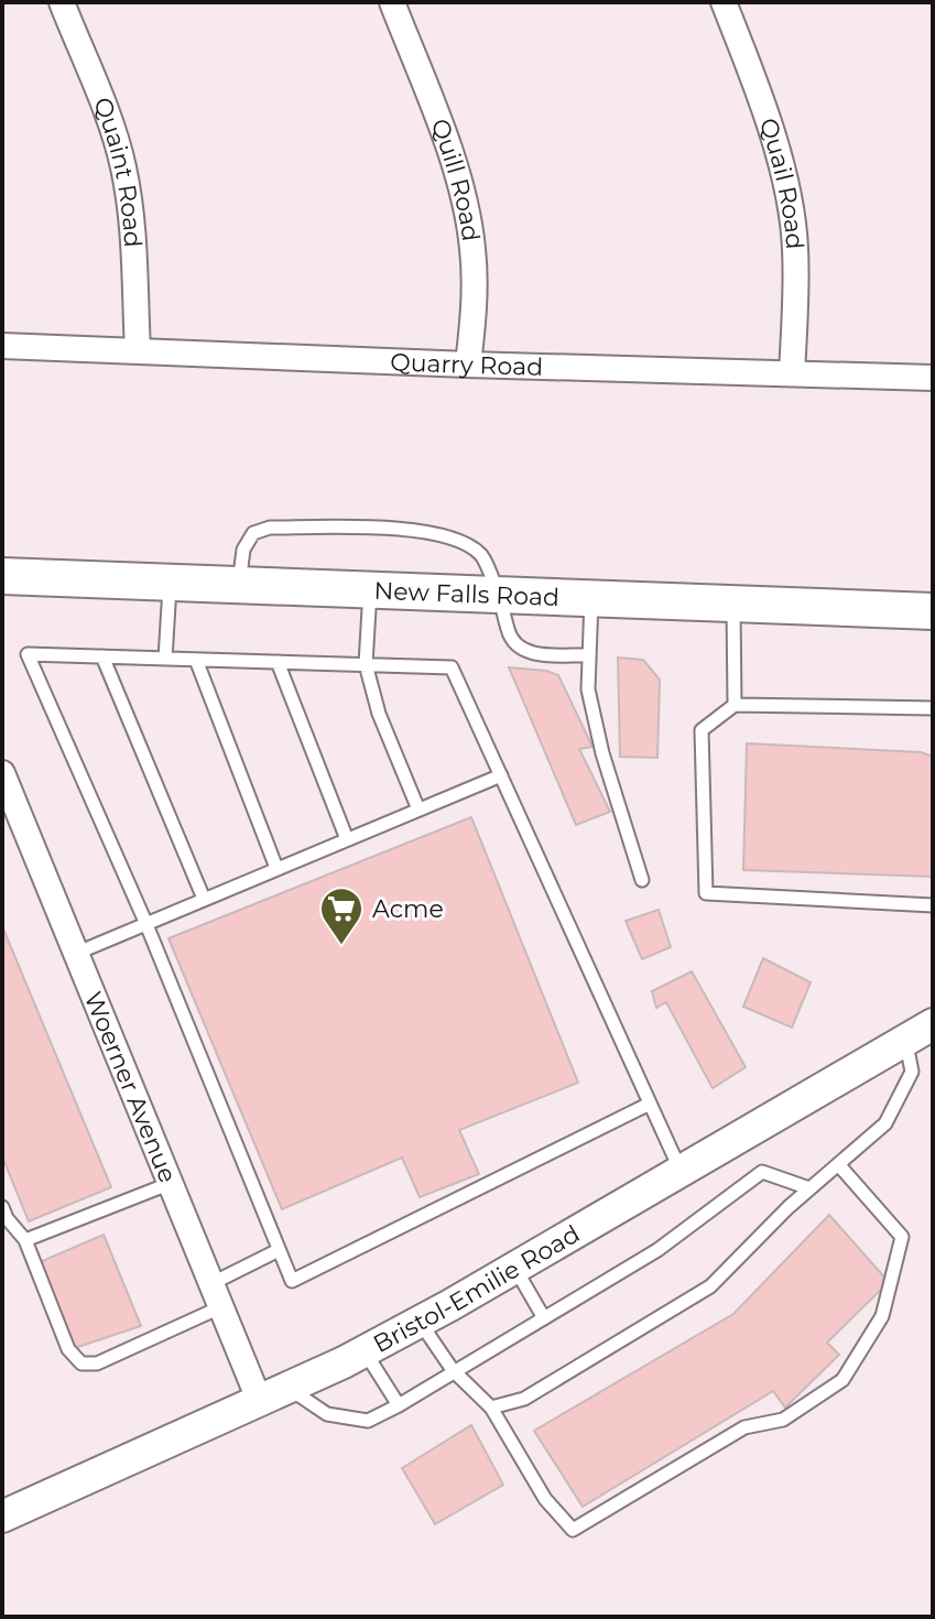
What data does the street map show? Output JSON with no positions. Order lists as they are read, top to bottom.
{
  "streets": {
    "main road": ["New Falls Road"],
    "street": [
      "Quaint Road",
      "Quill Road",
      "Quail Road",
      "Quarry Road",
      "Woerner Avenue",
      "Bristol-Emilie Road"
    ]
  },
  "crossings": [
    ["Quaint Road", "Quarry Road"],
    ["Quill Road", "Quarry Road"],
    ["Quail Road", "Quarry Road"],
    ["Woerner Avenue", "Bristol-Emilie Road"]
  ],
  "places": {
    "supermarket": ["Acme"]
  }
}
